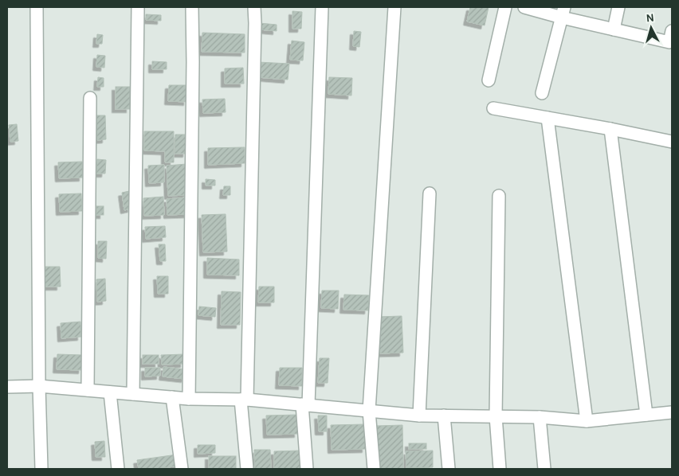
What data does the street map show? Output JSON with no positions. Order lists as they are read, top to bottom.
{
  "north": "top"
}
